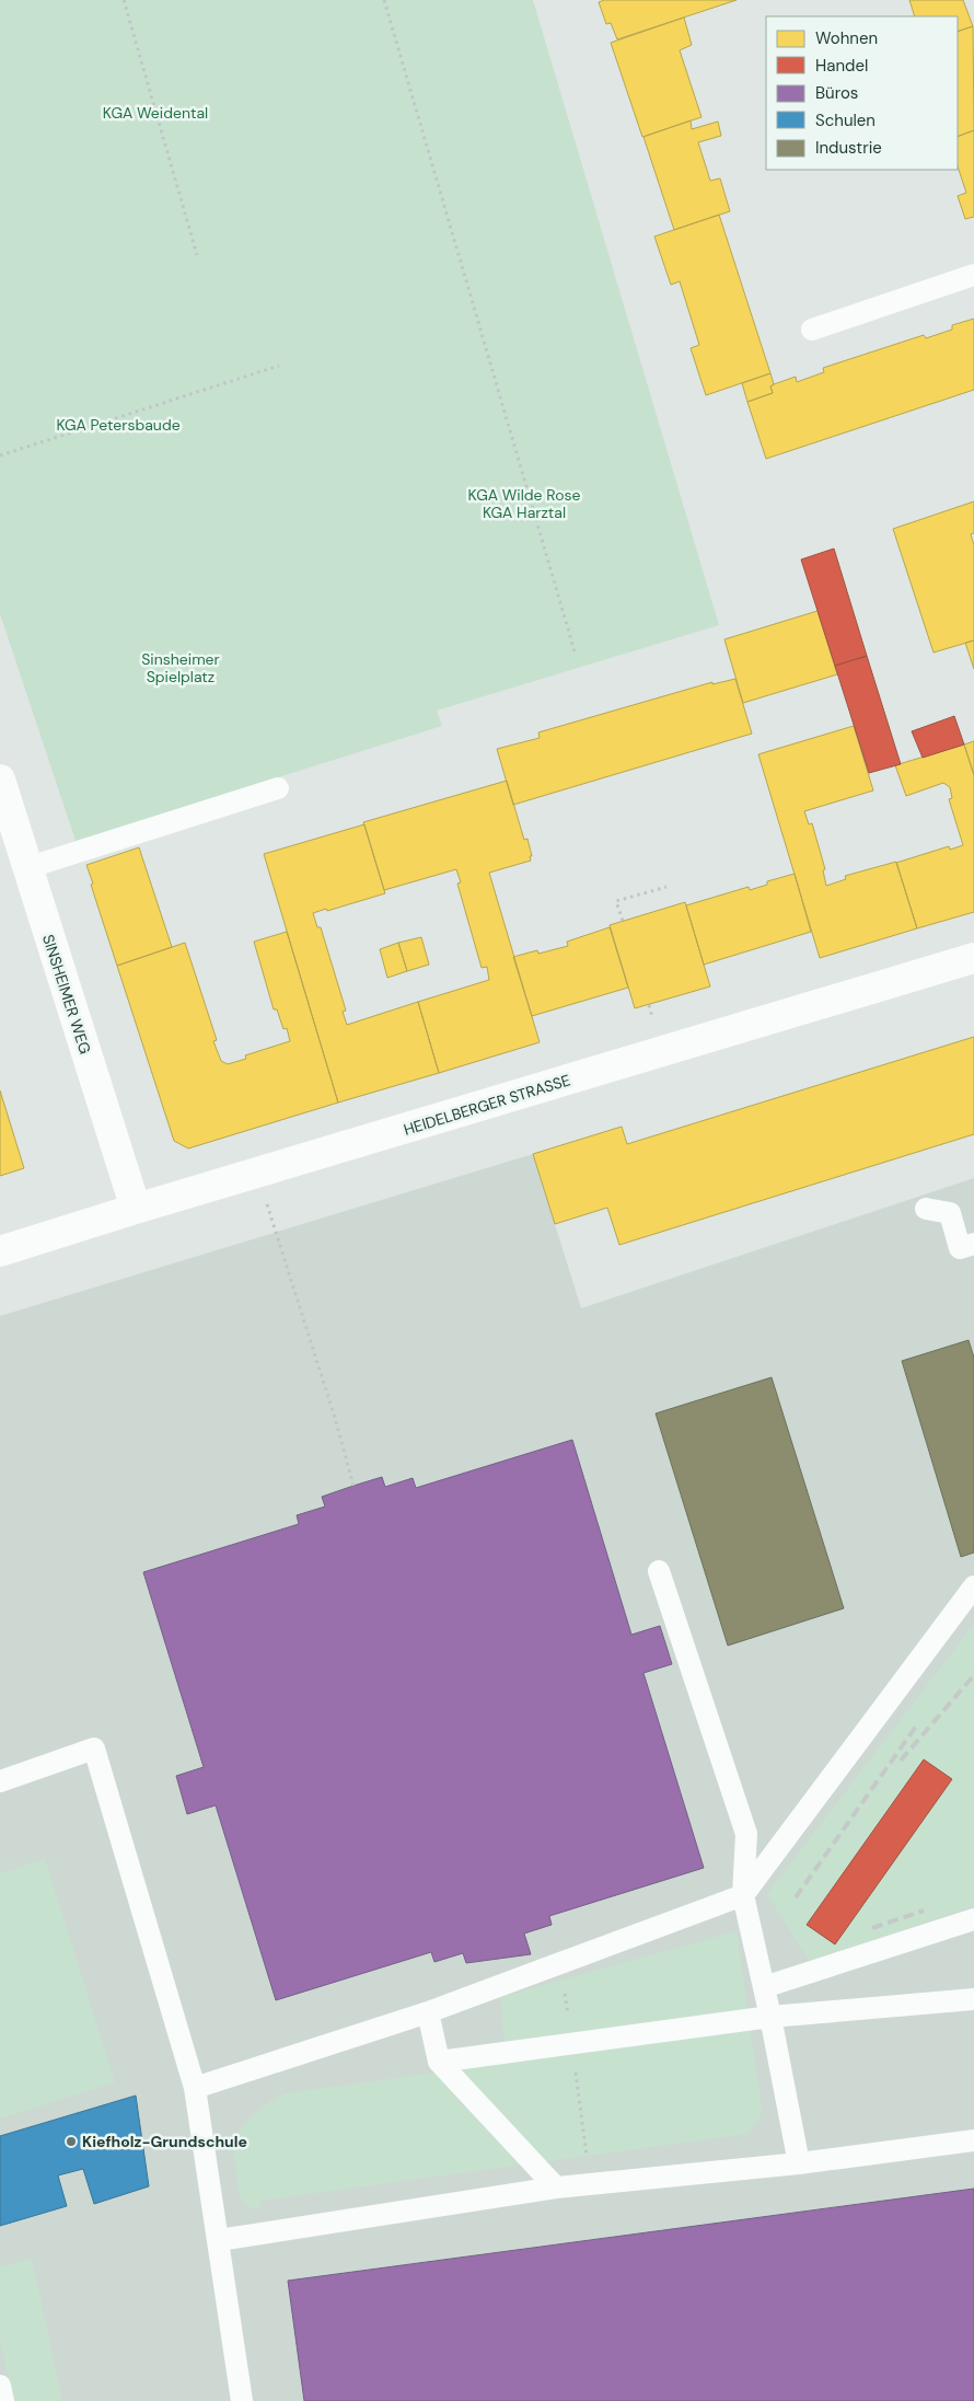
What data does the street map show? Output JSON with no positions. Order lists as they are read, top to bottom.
{
  "streets": {
    "street": ["SINSHEIMER WEG", "HEIDELBERGER STRASSE"]
  },
  "crossings": [
    ["SINSHEIMER WEG", "HEIDELBERGER STRASSE"]
  ],
  "parks": [
    "KGA Weidental",
    "KGA Petersbaude",
    "KGA Wilde Rose KGA Harztal",
    "Sinsheimer Spielplatz"
  ],
  "places": ["Kiefholz-Grundschule"],
  "legend": [
    "Wohnen",
    "Handel",
    "Büros",
    "Schulen",
    "Industrie"
  ]
}
